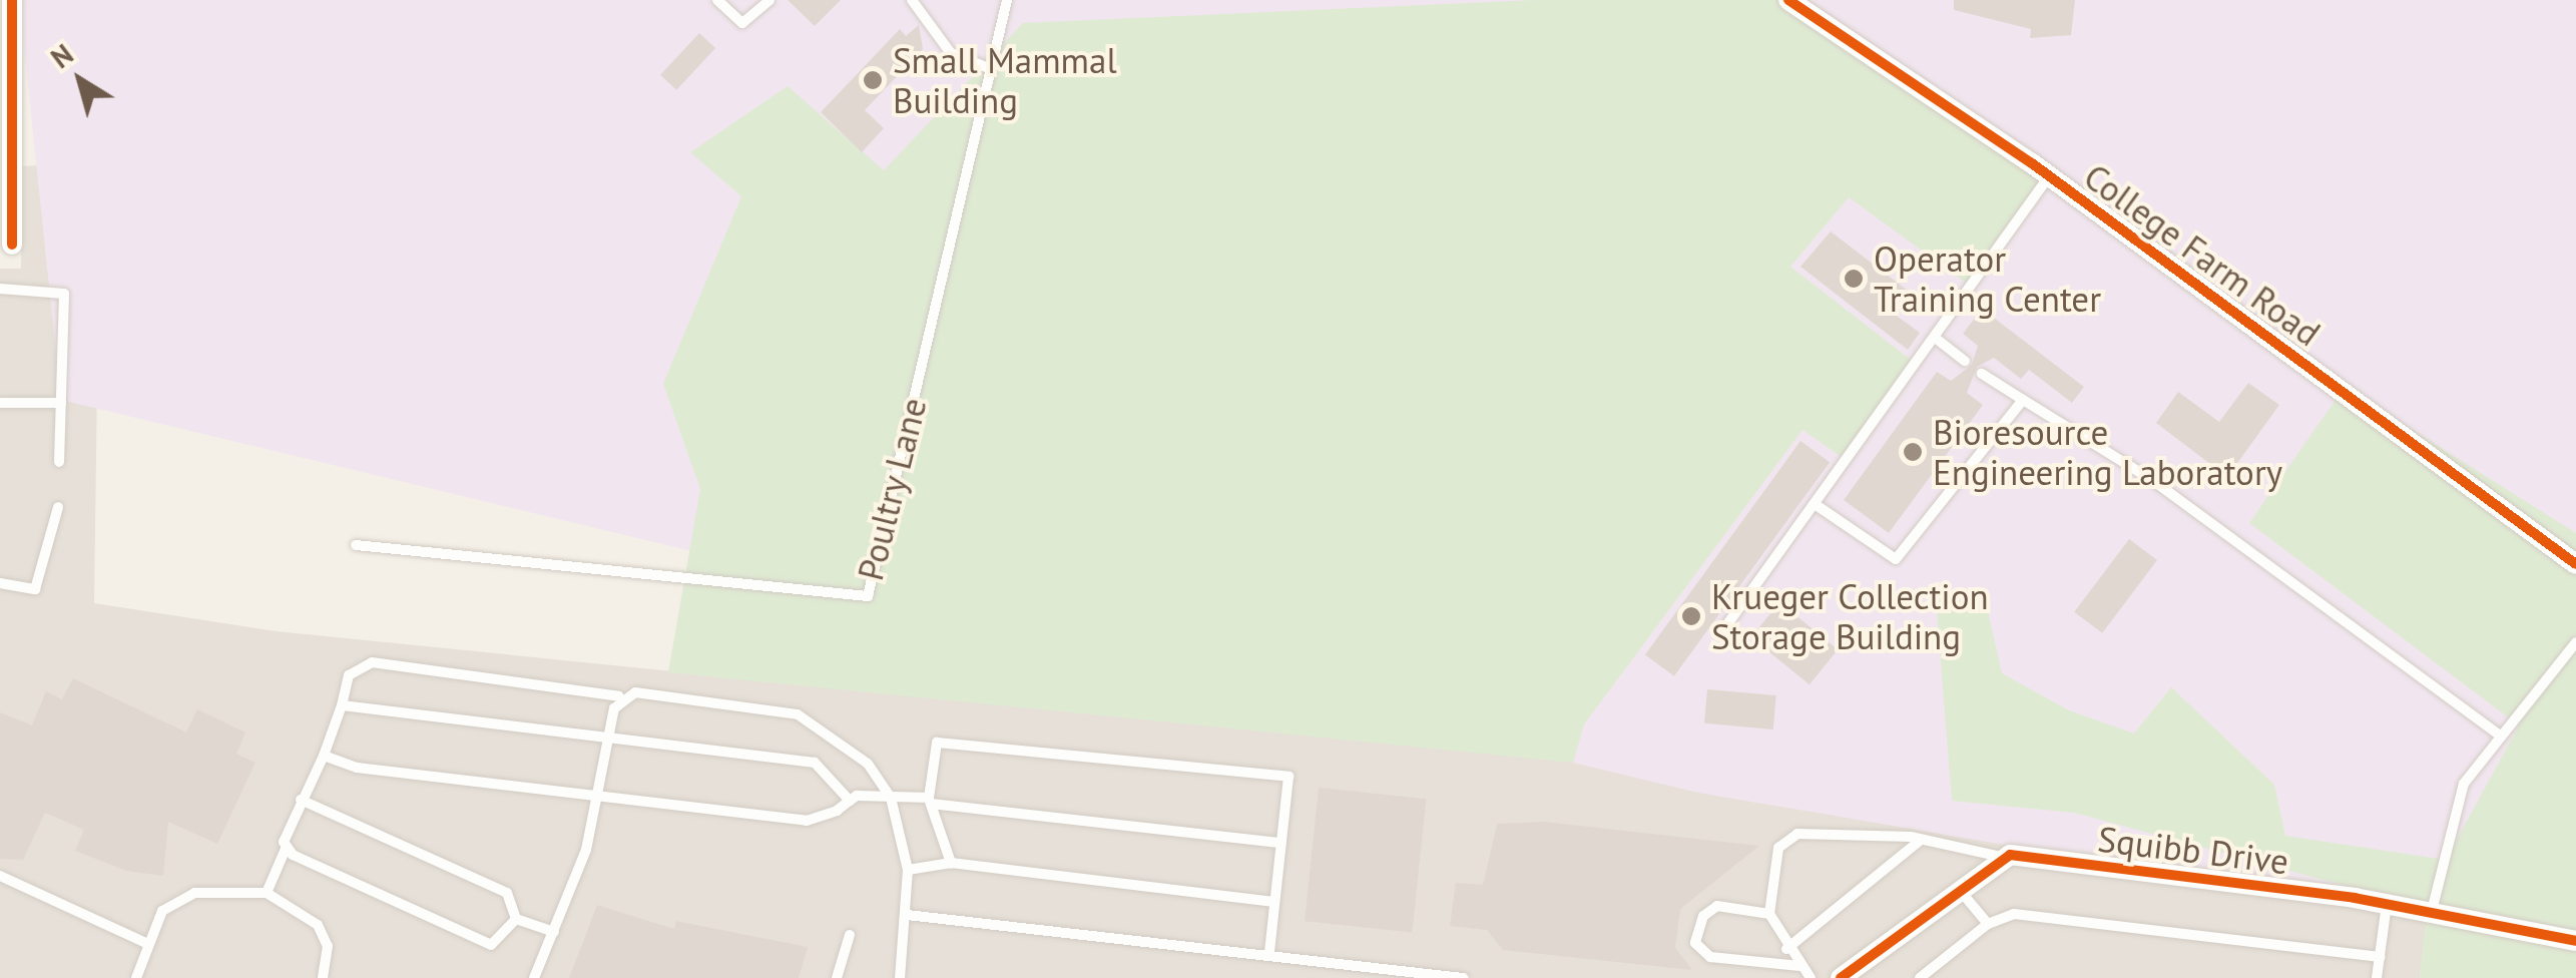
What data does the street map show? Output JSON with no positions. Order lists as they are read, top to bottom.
{
  "streets": {
    "street": ["College Farm Road", "Squibb Drive"],
    "lane": ["Poultry Lane"]
  },
  "places": [
    "Small Mammal Building",
    "Operator Training Center",
    "Bioresource Engineering Laboratory",
    "Krueger Collection Storage Building"
  ],
  "north": "top left"
}
